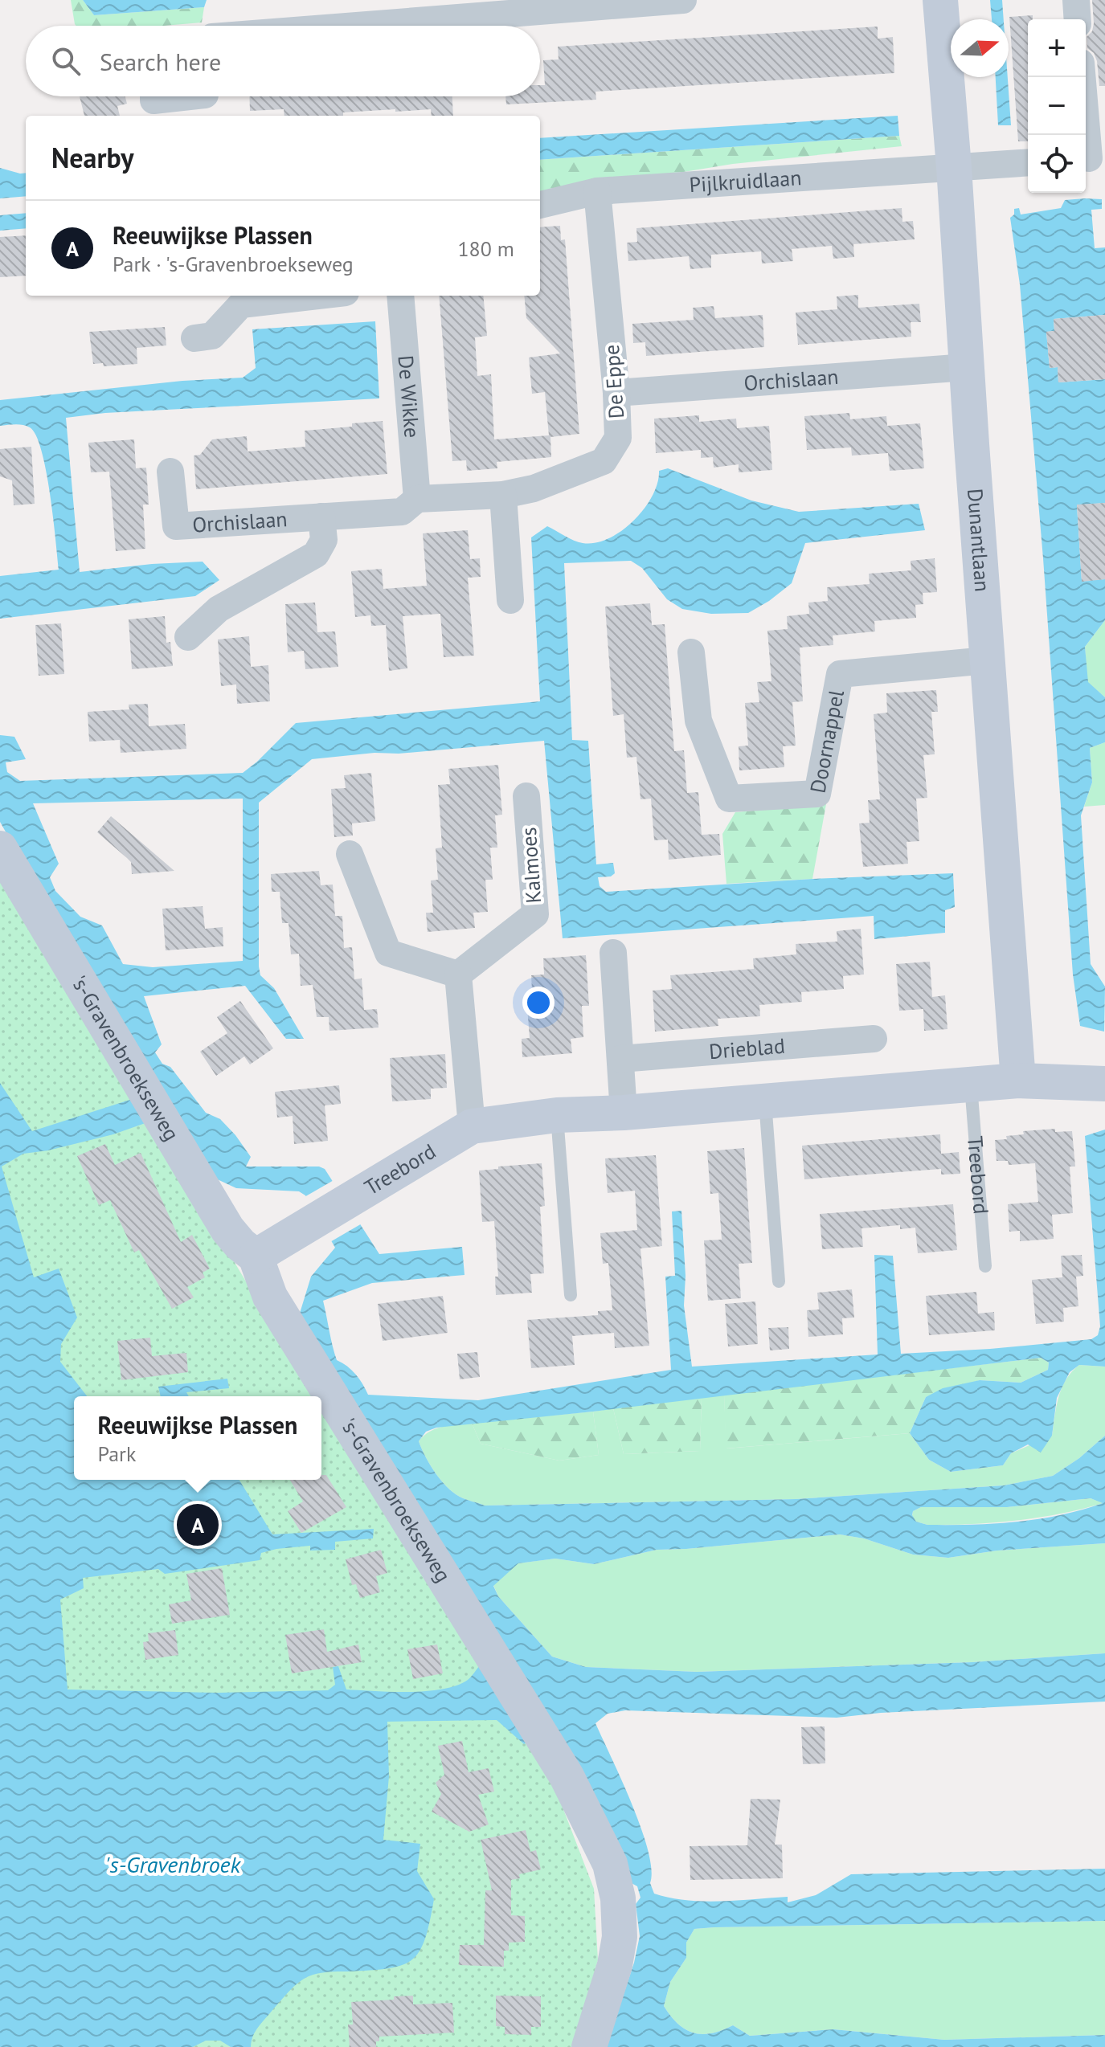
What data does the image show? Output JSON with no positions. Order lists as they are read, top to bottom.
{
  "streets": {
    "street": [
      "Pijlkruidlaan",
      "Orchislaan",
      "De Eppe",
      "De Wikke",
      "Dunantlaan",
      "Doornappel",
      "Kalmoes",
      "Drieblad",
      "'s-Gravenbroekseweg",
      "Treebord"
    ]
  },
  "crossings": [
    ["Pijlkruidlaan", "De Eppe"],
    ["Pijlkruidlaan", "Dunantlaan"],
    ["Orchislaan", "De Eppe"],
    ["Orchislaan", "De Wikke"],
    ["Orchislaan", "Dunantlaan"],
    ["Dunantlaan", "Doornappel"],
    ["Dunantlaan", "Treebord"],
    ["'s-Gravenbroekseweg", "Treebord"]
  ],
  "water": ["'s-Gravenbroek"],
  "north": "right",
  "page": {
    "map_buttons": ["+", "−"],
    "search": "Search here",
    "heading": "Nearby",
    "list": [
      {
        "mark": "A",
        "name": "Reeuwijkse Plassen",
        "note": "Park · 's-Gravenbroekseweg",
        "value": "180 m"
      }
    ],
    "popup": ["Reeuwijkse Plassen", "Park"],
    "pins": "A"
  }
}
